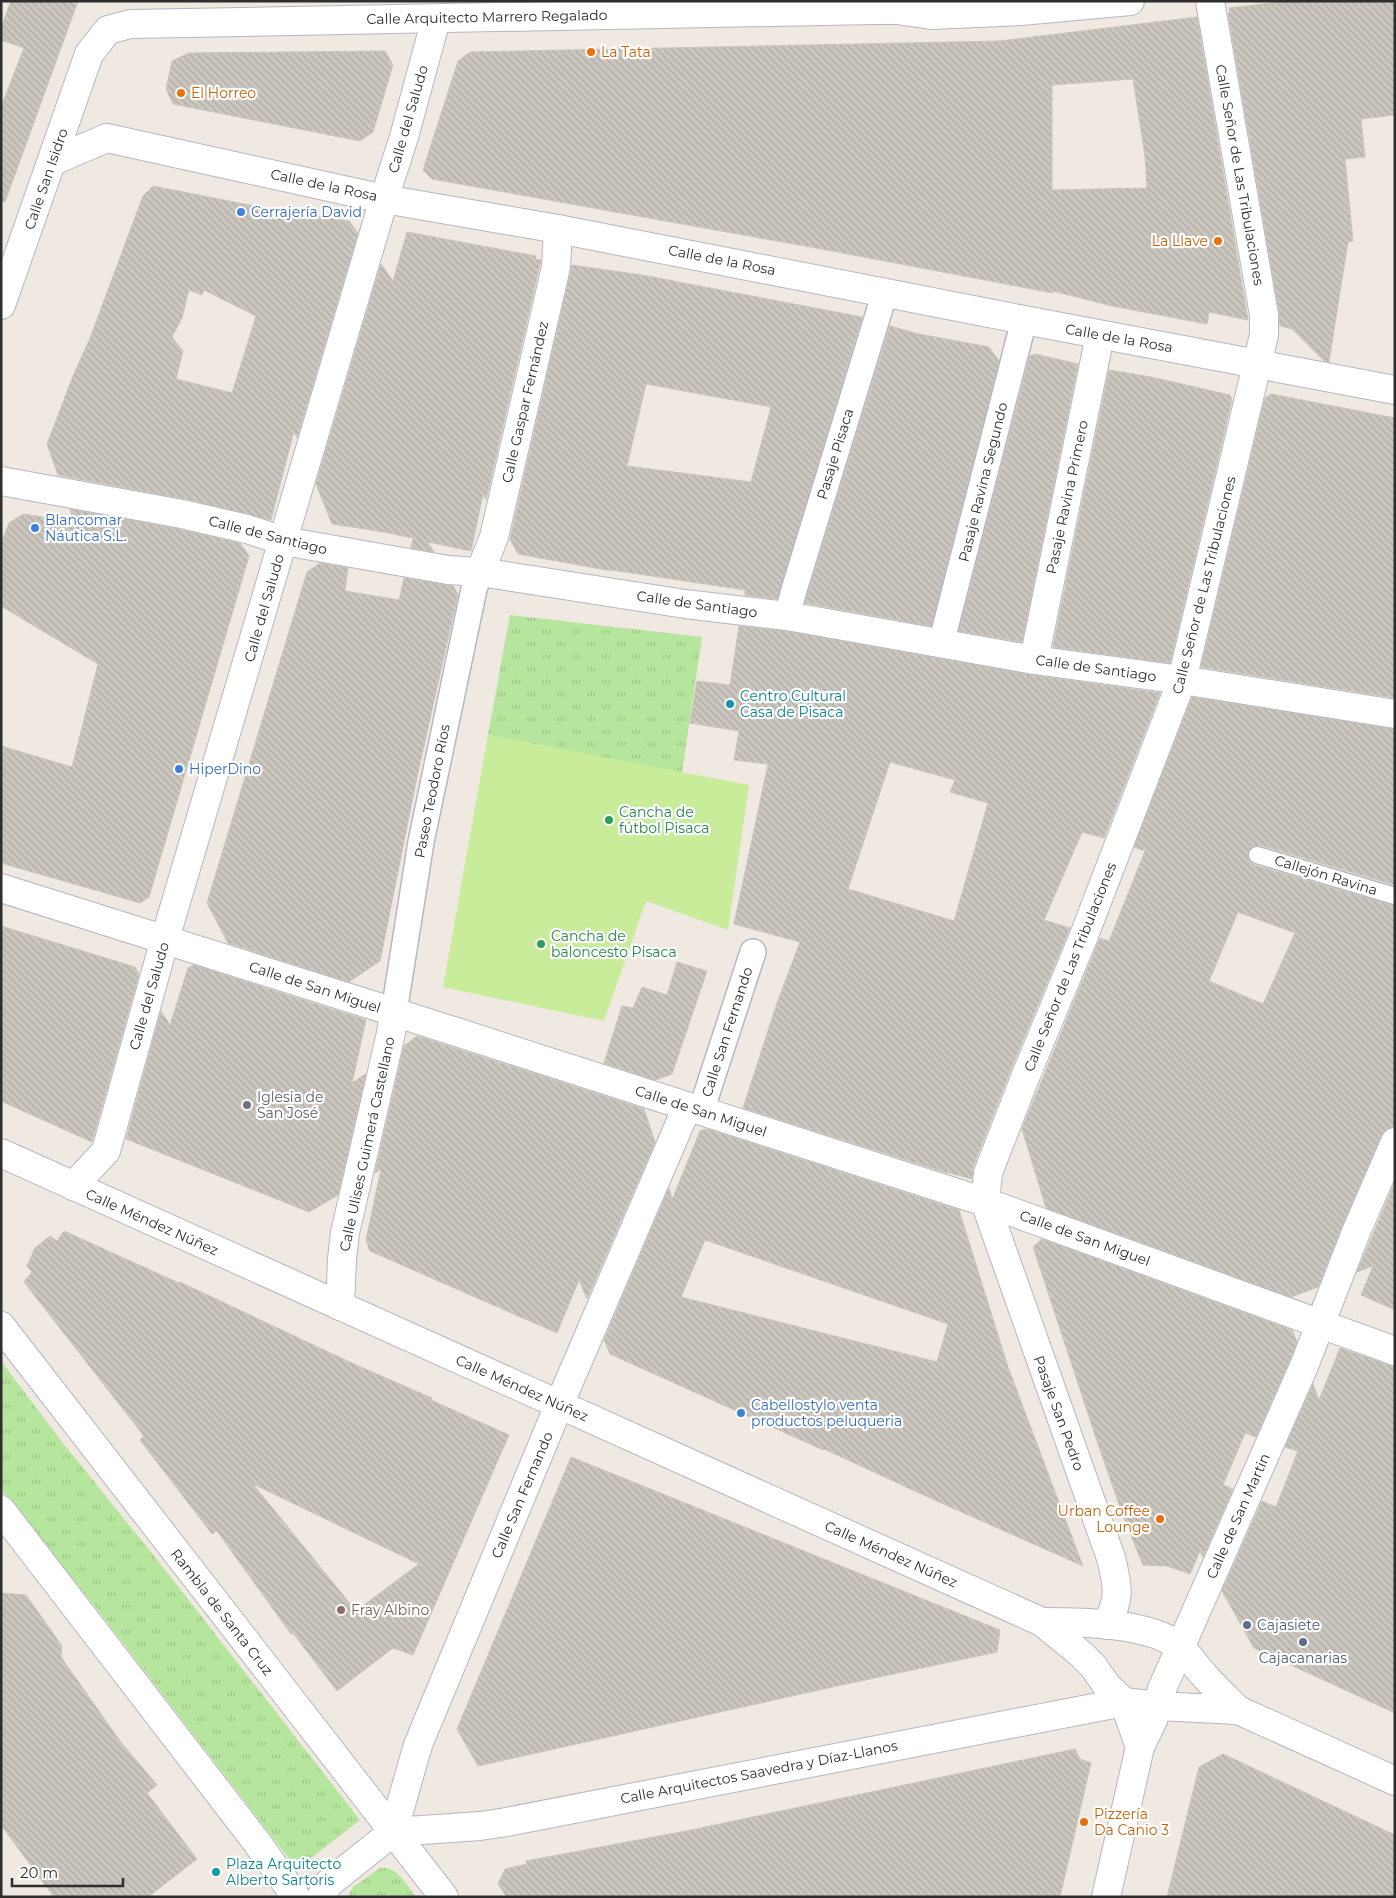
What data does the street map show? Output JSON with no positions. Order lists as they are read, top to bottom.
{
  "streets": {
    "street": [
      "Calle Arquitecto Marrero Regalado",
      "Calle del Saludo",
      "Calle Señor de Las Tribulaciones",
      "Calle San Isidro",
      "Calle de la Rosa",
      "Calle Gaspar Fernández",
      "Pasaje Pisaca",
      "Pasaje Ravina Segundo",
      "Pasaje Ravina Primero",
      "Calle de Santiago",
      "Paseo Teodoro Ríos",
      "Calle de San Miguel",
      "Calle San Fernando",
      "Calle Ulises Guimerá Castellano",
      "Calle Méndez Núñez",
      "Pasaje San Pedro",
      "Calle de San Martin",
      "Rambla de Santa Cruz",
      "Calle Arquitectos Saavedra y Díaz-Llanos"
    ],
    "lane": ["Callejón Ravina"]
  },
  "crossings": [
    ["Calle Arquitecto Marrero Regalado", "Calle del Saludo"],
    ["Calle Arquitecto Marrero Regalado", "Calle San Isidro"],
    ["Calle del Saludo", "Calle de la Rosa"],
    ["Calle del Saludo", "Calle de Santiago"],
    ["Calle del Saludo", "Calle de San Miguel"],
    ["Calle del Saludo", "Calle Méndez Núñez"],
    ["Calle Señor de Las Tribulaciones", "Calle de la Rosa"],
    ["Calle Señor de Las Tribulaciones", "Calle de Santiago"],
    ["Calle Señor de Las Tribulaciones", "Calle de San Miguel"],
    ["Calle Señor de Las Tribulaciones", "Pasaje San Pedro"],
    ["Calle San Isidro", "Calle de la Rosa"],
    ["Calle de la Rosa", "Calle Gaspar Fernández"],
    ["Calle de la Rosa", "Pasaje Pisaca"],
    ["Calle de la Rosa", "Pasaje Ravina Segundo"],
    ["Calle de la Rosa", "Pasaje Ravina Primero"],
    ["Calle Gaspar Fernández", "Calle de Santiago"],
    ["Calle Gaspar Fernández", "Paseo Teodoro Ríos"],
    ["Pasaje Pisaca", "Calle de Santiago"],
    ["Pasaje Ravina Segundo", "Calle de Santiago"],
    ["Pasaje Ravina Primero", "Calle de Santiago"],
    ["Calle de Santiago", "Paseo Teodoro Ríos"],
    ["Paseo Teodoro Ríos", "Calle de San Miguel"],
    ["Paseo Teodoro Ríos", "Calle Ulises Guimerá Castellano"],
    ["Calle de San Miguel", "Calle San Fernando"],
    ["Calle de San Miguel", "Calle Ulises Guimerá Castellano"],
    ["Calle de San Miguel", "Pasaje San Pedro"],
    ["Calle de San Miguel", "Calle de San Martin"],
    ["Calle San Fernando", "Calle Méndez Núñez"],
    ["Calle San Fernando", "Rambla de Santa Cruz"],
    ["Calle San Fernando", "Calle Arquitectos Saavedra y Díaz-Llanos"],
    ["Calle Ulises Guimerá Castellano", "Calle Méndez Núñez"],
    ["Calle Méndez Núñez", "Pasaje San Pedro"],
    ["Calle Méndez Núñez", "Calle de San Martin"],
    ["Calle Méndez Núñez", "Calle Arquitectos Saavedra y Díaz-Llanos"],
    ["Rambla de Santa Cruz", "Calle Arquitectos Saavedra y Díaz-Llanos"]
  ],
  "places": [
    "La Tata",
    "El Horreo",
    "Cerrajería David",
    "La Llave",
    "Blancomar Náutica S.L.",
    "Centro Cultural Casa de Pisaca",
    "HiperDino",
    "Cancha de fútbol Pisaca",
    "Cancha de baloncesto Pisaca",
    "Iglesia de San José",
    "Cabellostylo venta productos peluqueria",
    "Urban Coffee Lounge",
    "Fray Albino",
    "Cajasiete",
    "Cajacanarias",
    "Pizzería Da Canio 3",
    "Plaza Arquitecto Alberto Sartoris"
  ],
  "scale_bar": "20 m"
}
